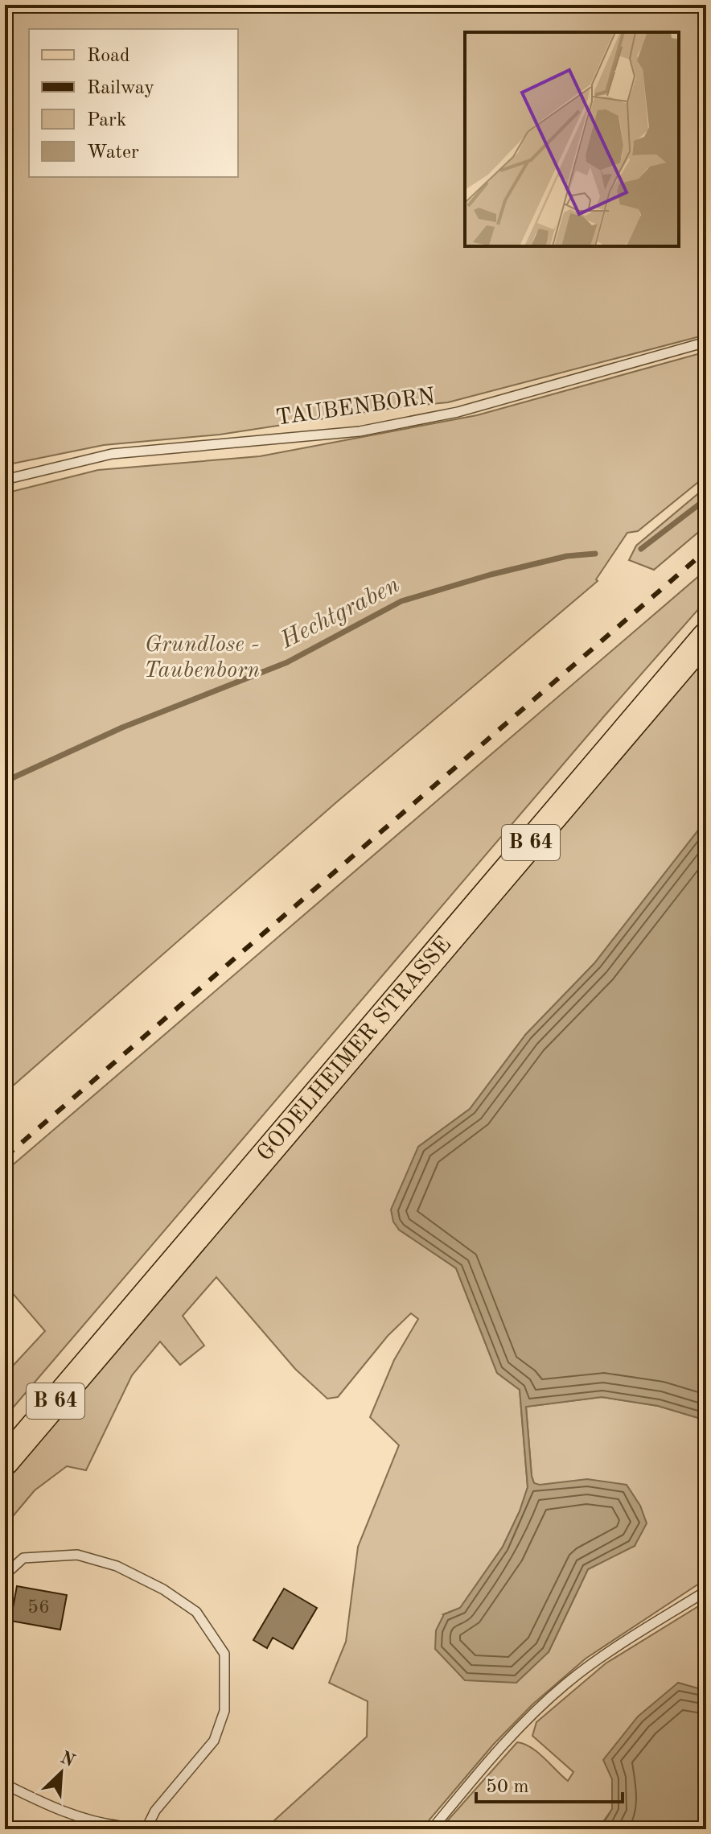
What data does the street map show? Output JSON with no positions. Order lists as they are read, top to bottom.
{
  "streets": {
    "main road": ["B 64", "GODELHEIMER STRASSE"],
    "lane": ["TAUBENBORN"]
  },
  "water": ["Hechtgraben"],
  "parks": ["Grundlose - Taubenborn"],
  "house_numbers": ["56"],
  "legend": [
    "Road",
    "Railway",
    "Park",
    "Water"
  ],
  "scale_bar": "50 m",
  "north": "top right"
}
